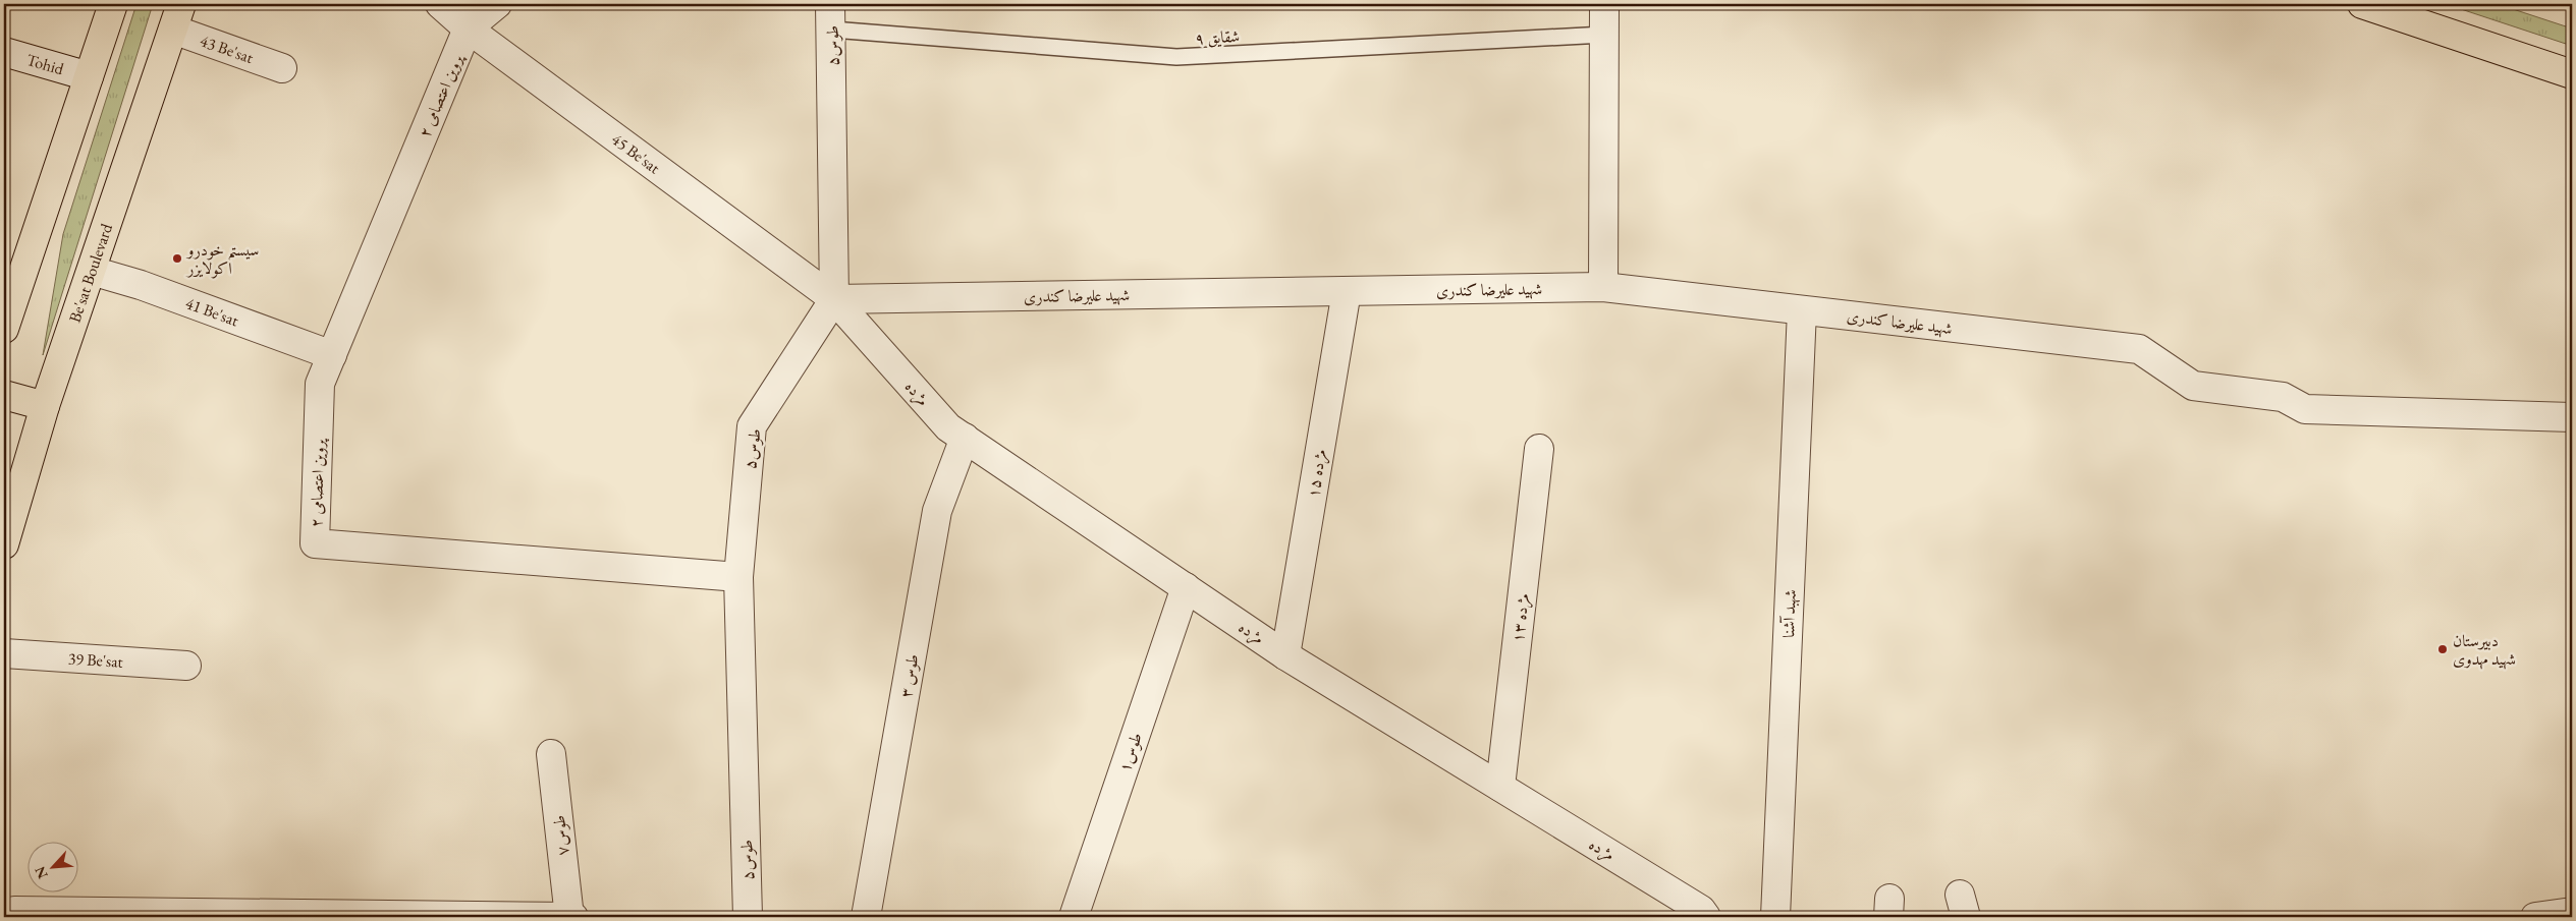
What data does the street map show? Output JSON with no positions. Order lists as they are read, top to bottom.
{
  "streets": {
    "main road": ["Be'sat Boulevard"],
    "street": [
      "طوس۵",
      "43 Be'sat",
      "Tohid",
      "پروین اعتصامی ۲",
      "45 Be'sat",
      "شهید علیرضا کندری",
      "41 Be'sat",
      "مژده",
      "مژده ۱۵",
      "شهبد آشنا",
      "مژده ۱۳",
      "39 Be'sat",
      "طوس ۳",
      "طوس۱",
      "طوس۷"
    ],
    "lane": ["شقایق ۹"]
  },
  "crossings": [
    ["شقایق ۹", "طوس۵"],
    ["طوس۵", "پروین اعتصامی ۲"],
    ["طوس۵", "45 Be'sat"],
    ["طوس۵", "شهید علیرضا کندری"],
    ["طوس۵", "مژده"],
    ["43 Be'sat", "Be'sat Boulevard"],
    ["پروین اعتصامی ۲", "45 Be'sat"],
    ["پروین اعتصامی ۲", "41 Be'sat"],
    ["45 Be'sat", "شهید علیرضا کندری"],
    ["45 Be'sat", "مژده"],
    ["Be'sat Boulevard", "41 Be'sat"],
    ["شهید علیرضا کندری", "مژده"],
    ["شهید علیرضا کندری", "مژده ۱۵"],
    ["شهید علیرضا کندری", "شهبد آشنا"],
    ["مژده", "مژده ۱۵"],
    ["مژده", "مژده ۱۳"],
    ["مژده", "طوس ۳"],
    ["مژده", "طوس۱"]
  ],
  "places": ["سیستم خودرو اکولایزر", "دبیرستان شهید مهدوی"],
  "north": "bottom left"
}
